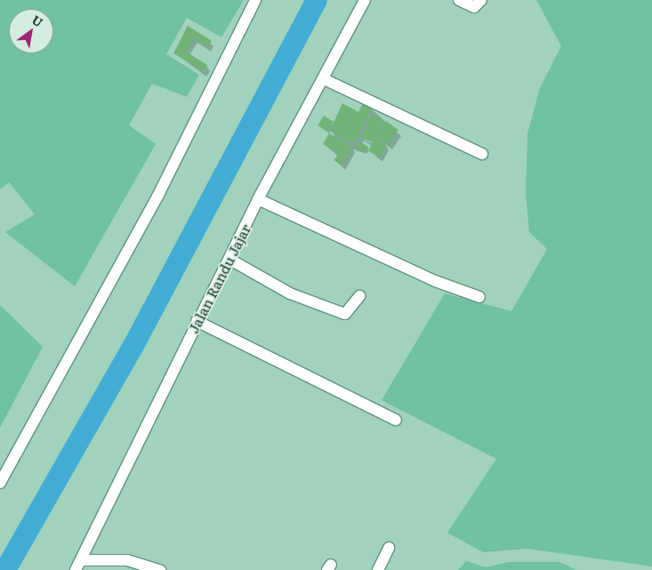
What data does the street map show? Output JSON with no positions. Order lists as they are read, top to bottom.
{
  "streets": {
    "street": ["Jalan Randu Jajar"]
  },
  "north": "top right"
}
